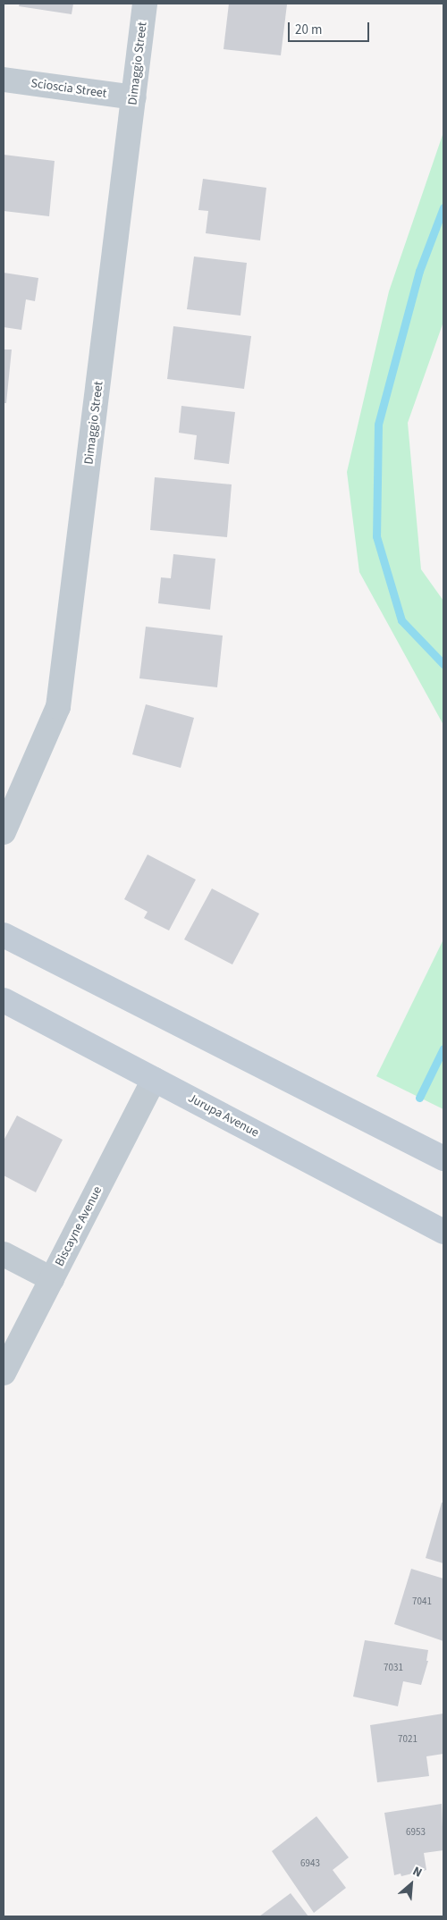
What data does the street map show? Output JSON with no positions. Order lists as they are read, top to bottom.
{
  "streets": {
    "main road": ["Jurupa Avenue"],
    "street": ["Dimaggio Street", "Scioscia Street", "Biscayne Avenue"]
  },
  "crossings": [
    ["Dimaggio Street", "Scioscia Street"],
    ["Jurupa Avenue", "Biscayne Avenue"]
  ],
  "house_numbers": [
    "7041",
    "7031",
    "7021",
    "6953",
    "6943"
  ],
  "scale_bar": "20 m",
  "north": "top right"
}
